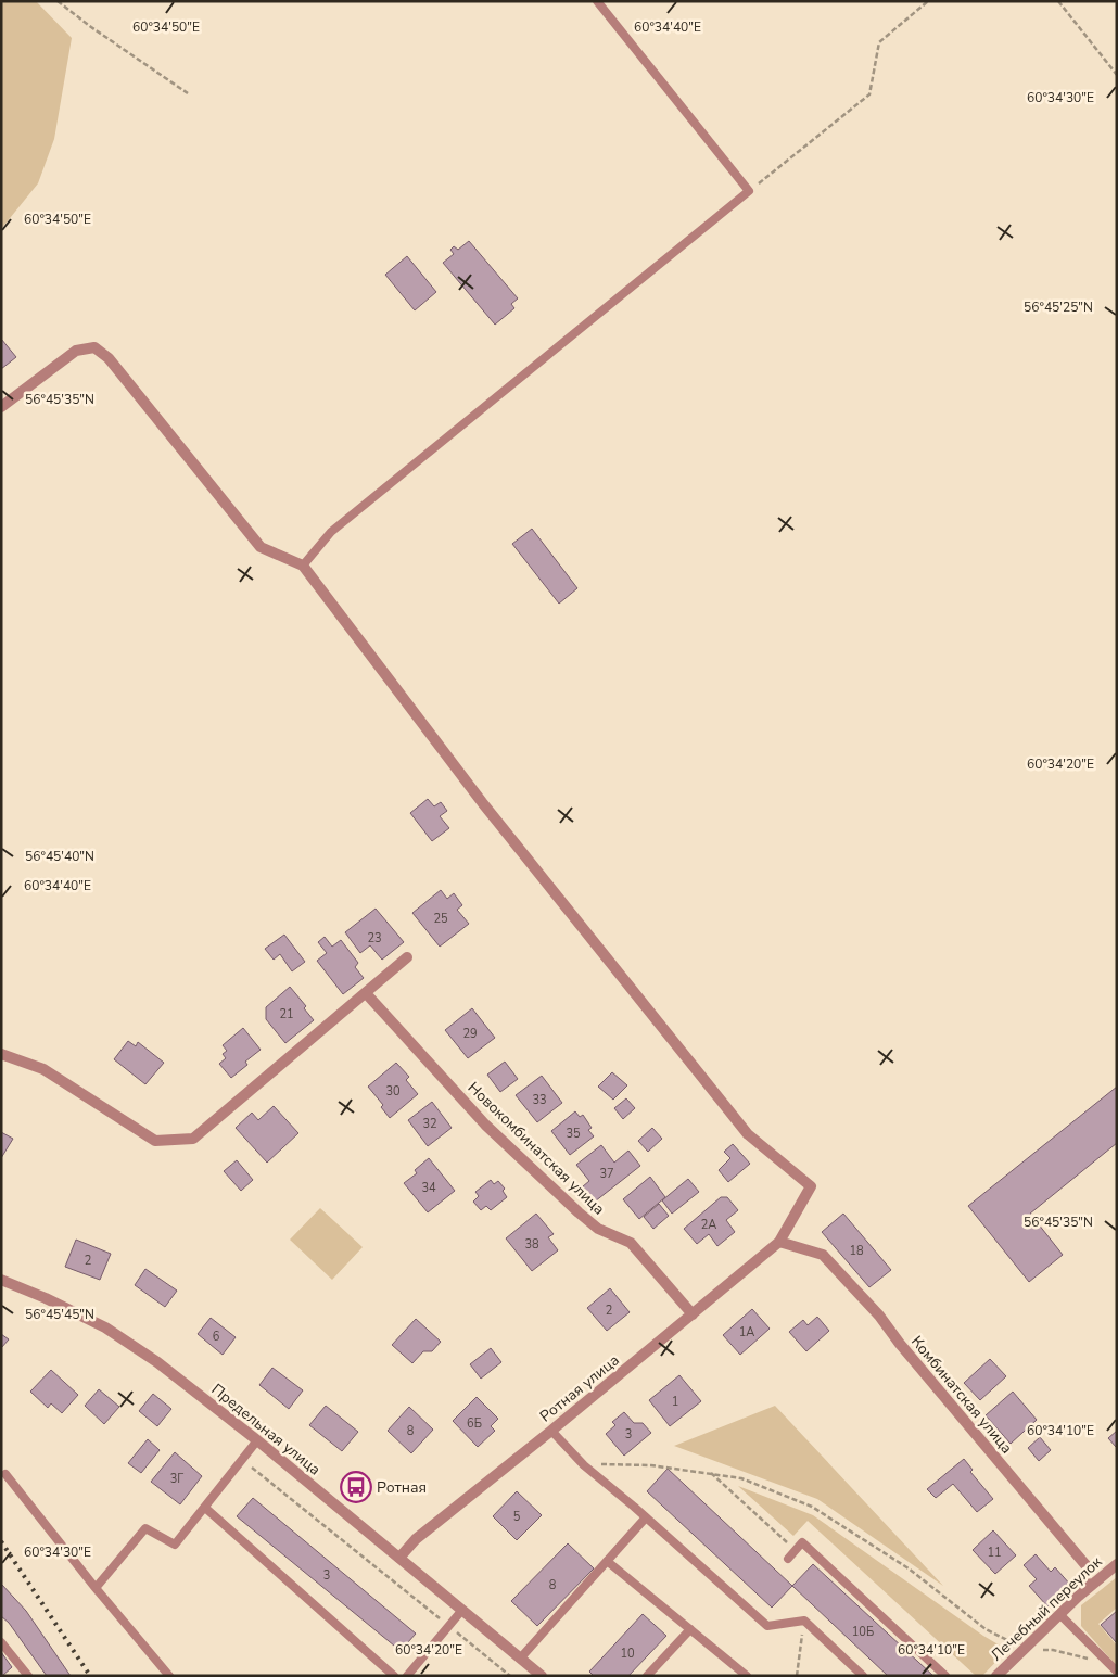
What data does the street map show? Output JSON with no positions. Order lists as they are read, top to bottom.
{
  "streets": {
    "street": [
      "Новокомбинатская улица",
      "Ротная улица",
      "Комбинатская улица",
      "Предельная улица",
      "Лечебный переулок"
    ]
  },
  "crossings": [
    ["Новокомбинатская улица", "Ротная улица"],
    ["Ротная улица", "Комбинатская улица"],
    ["Ротная улица", "Предельная улица"],
    ["Комбинатская улица", "Лечебный переулок"]
  ],
  "places": {
    "bus stop": ["Ротная"]
  },
  "house_numbers": [
    "25",
    "23",
    "21",
    "29",
    "30",
    "33",
    "32",
    "35",
    "37",
    "34",
    "2А",
    "38",
    "18",
    "2",
    "2",
    "1А",
    "6",
    "1",
    "6Б",
    "8",
    "3",
    "3Г",
    "5",
    "11",
    "3",
    "8",
    "10Б",
    "10"
  ],
  "coordinates": [
    "60°34'50\"E",
    "60°34'40\"E",
    "60°34'30\"E",
    "56°45'25\"N",
    "56°45'35\"N",
    "60°34'20\"E",
    "56°45'40\"N",
    "56°45'45\"N",
    "60°34'10\"E"
  ]
}
